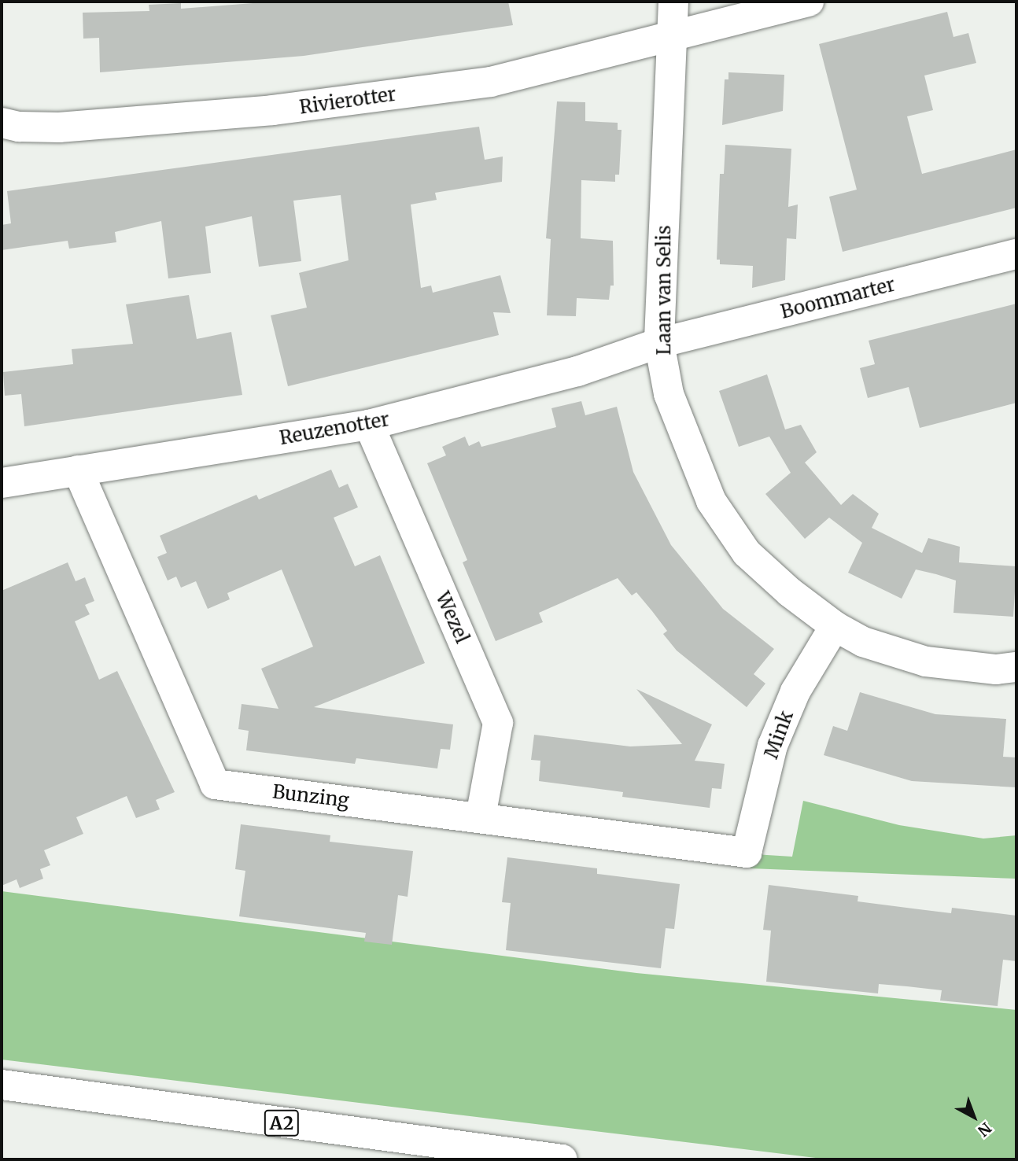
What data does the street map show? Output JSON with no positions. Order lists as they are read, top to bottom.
{
  "streets": {
    "main road": [
      "Rivierotter",
      "Laan van Selis",
      "Boommarter",
      "Reuzenotter",
      "Wezel",
      "Mink",
      "Bunzing",
      "A2"
    ]
  },
  "crossings": [
    ["Rivierotter", "Laan van Selis"],
    ["Laan van Selis", "Boommarter"],
    ["Laan van Selis", "Reuzenotter"],
    ["Laan van Selis", "Mink"],
    ["Boommarter", "Reuzenotter"],
    ["Reuzenotter", "Wezel"],
    ["Reuzenotter", "Bunzing"],
    ["Wezel", "Bunzing"],
    ["Mink", "Bunzing"]
  ],
  "north": "bottom right"
}
